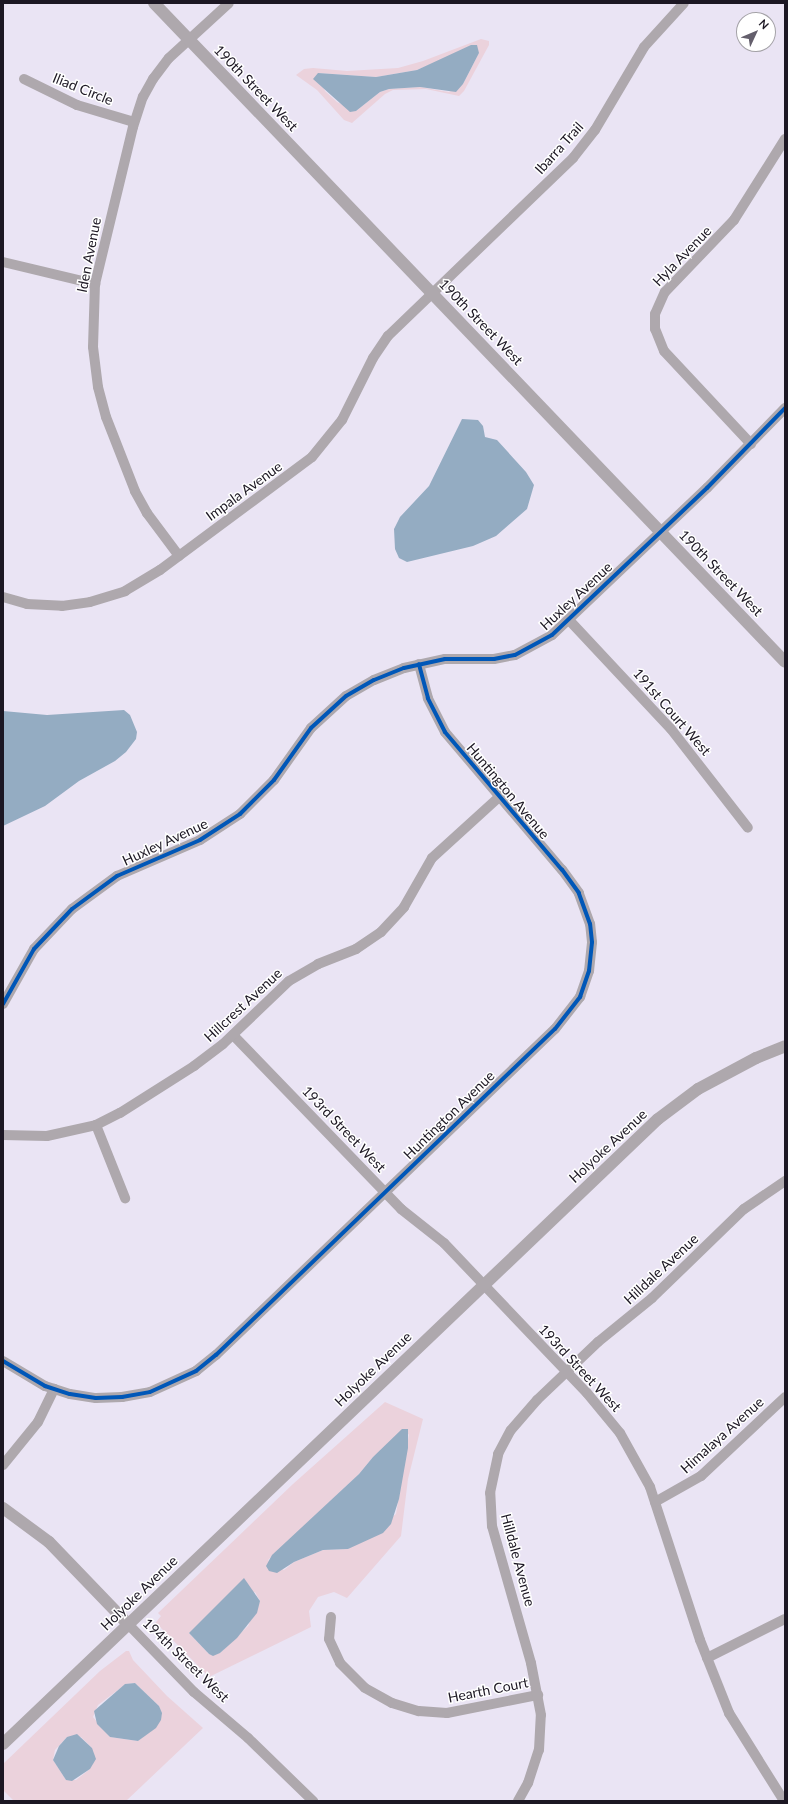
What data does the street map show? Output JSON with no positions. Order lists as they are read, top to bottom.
{
  "streets": {
    "street": [
      "190th Street West",
      "Iliad Circle",
      "Ibarra Trail",
      "Iden Avenue",
      "Hyla Avenue",
      "Impala Avenue",
      "Huxley Avenue",
      "191st Court West",
      "Huntington Avenue",
      "Hillcrest Avenue",
      "193rd Street West",
      "Holyoke Avenue",
      "Hilldale Avenue",
      "Himalaya Avenue",
      "194th Street West",
      "Hearth Court"
    ]
  },
  "crossings": [
    ["190th Street West", "Ibarra Trail"],
    ["190th Street West", "Iden Avenue"],
    ["190th Street West", "Impala Avenue"],
    ["190th Street West", "Huxley Avenue"],
    ["Iliad Circle", "Iden Avenue"],
    ["Ibarra Trail", "Impala Avenue"],
    ["Iden Avenue", "Impala Avenue"],
    ["Hyla Avenue", "Huxley Avenue"],
    ["Huxley Avenue", "191st Court West"],
    ["Huxley Avenue", "Huntington Avenue"],
    ["Huntington Avenue", "Hillcrest Avenue"],
    ["Huntington Avenue", "193rd Street West"],
    ["Hillcrest Avenue", "193rd Street West"],
    ["193rd Street West", "Holyoke Avenue"],
    ["193rd Street West", "Hilldale Avenue"],
    ["193rd Street West", "Himalaya Avenue"],
    ["Holyoke Avenue", "194th Street West"],
    ["Hilldale Avenue", "Hearth Court"]
  ],
  "north": "top right"
}
